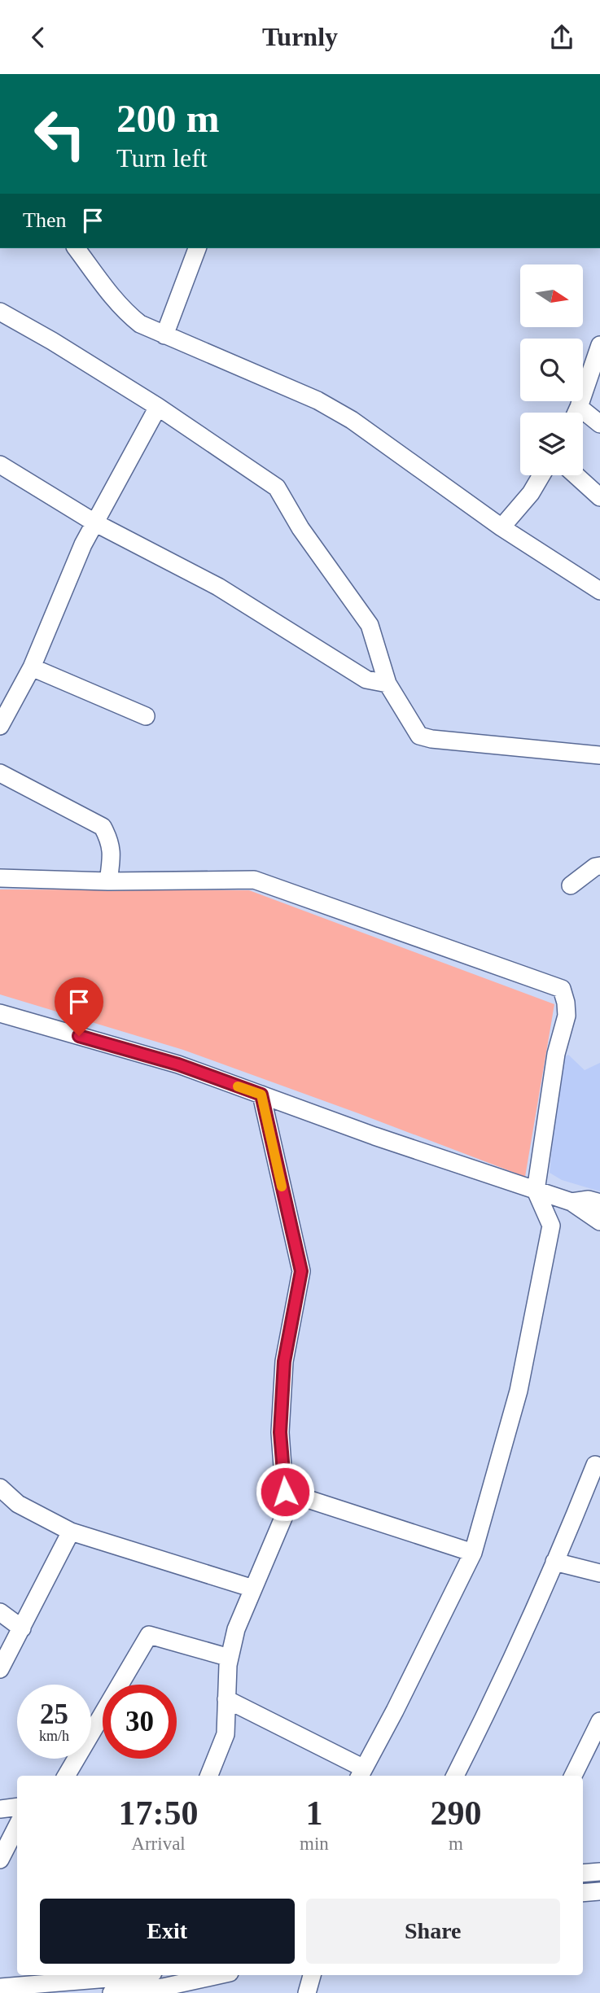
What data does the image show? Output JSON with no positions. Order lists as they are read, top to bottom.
{
  "north": "right",
  "page": {
    "header": "Turnly",
    "turn": ["200 m", "Turn left"],
    "then": "Then",
    "speed": "25 km/h",
    "limit": "30",
    "eta": [
      "17:50",
      "Arrival",
      "1",
      "min",
      "290",
      "m"
    ],
    "buttons": ["Exit", "Share"]
  }
}
